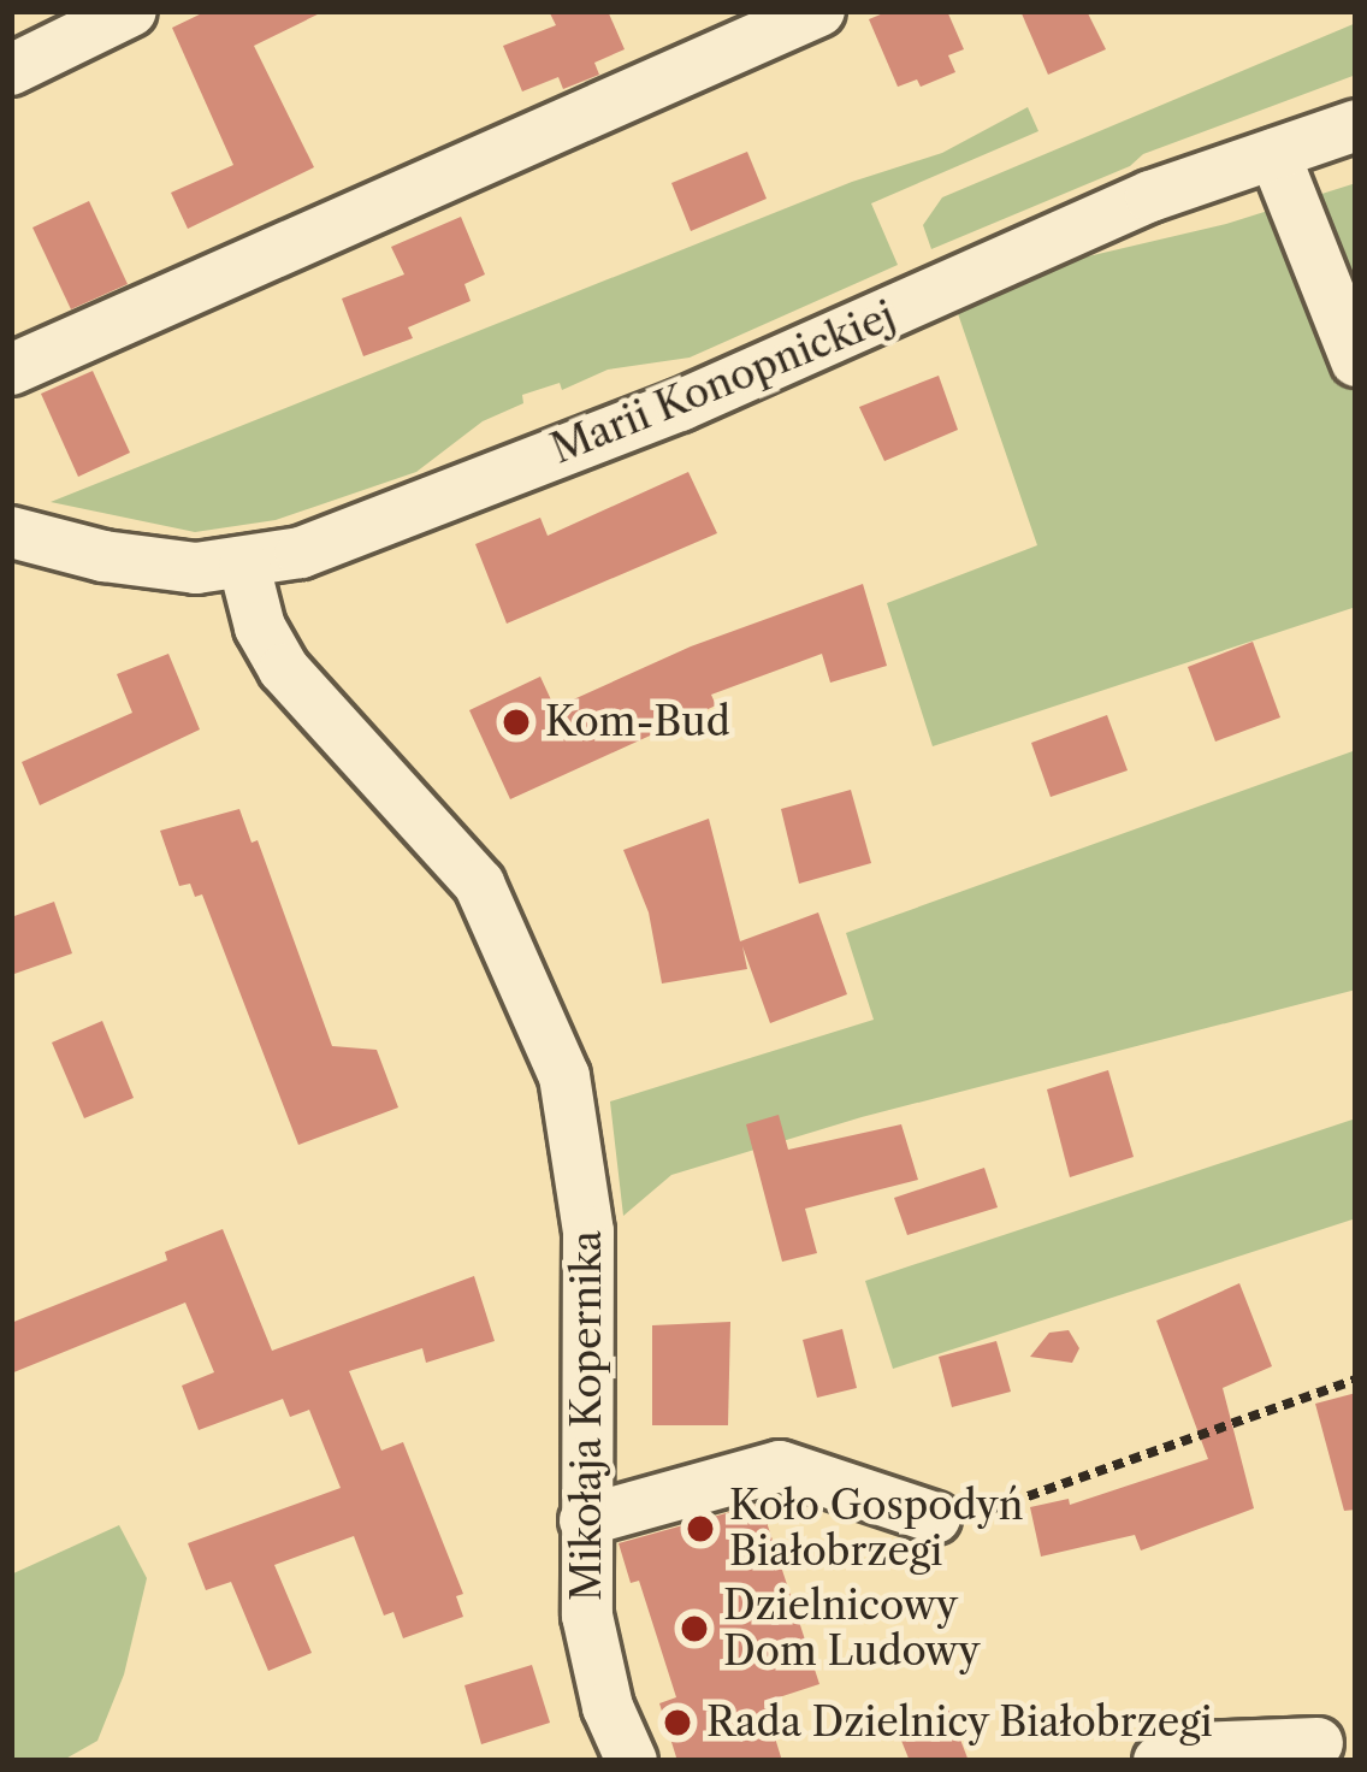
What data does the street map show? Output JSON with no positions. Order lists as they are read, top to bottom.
{
  "streets": {
    "street": ["Marii Konopnickiej", "Mikołaja Kopernika"]
  },
  "crossings": [
    ["Marii Konopnickiej", "Mikołaja Kopernika"]
  ],
  "places": [
    "Kom-Bud",
    "Koło Gospodyń Białobrzegi",
    "Dzielnicowy Dom Ludowy",
    "Rada Dzielnicy Białobrzegi"
  ]
}
